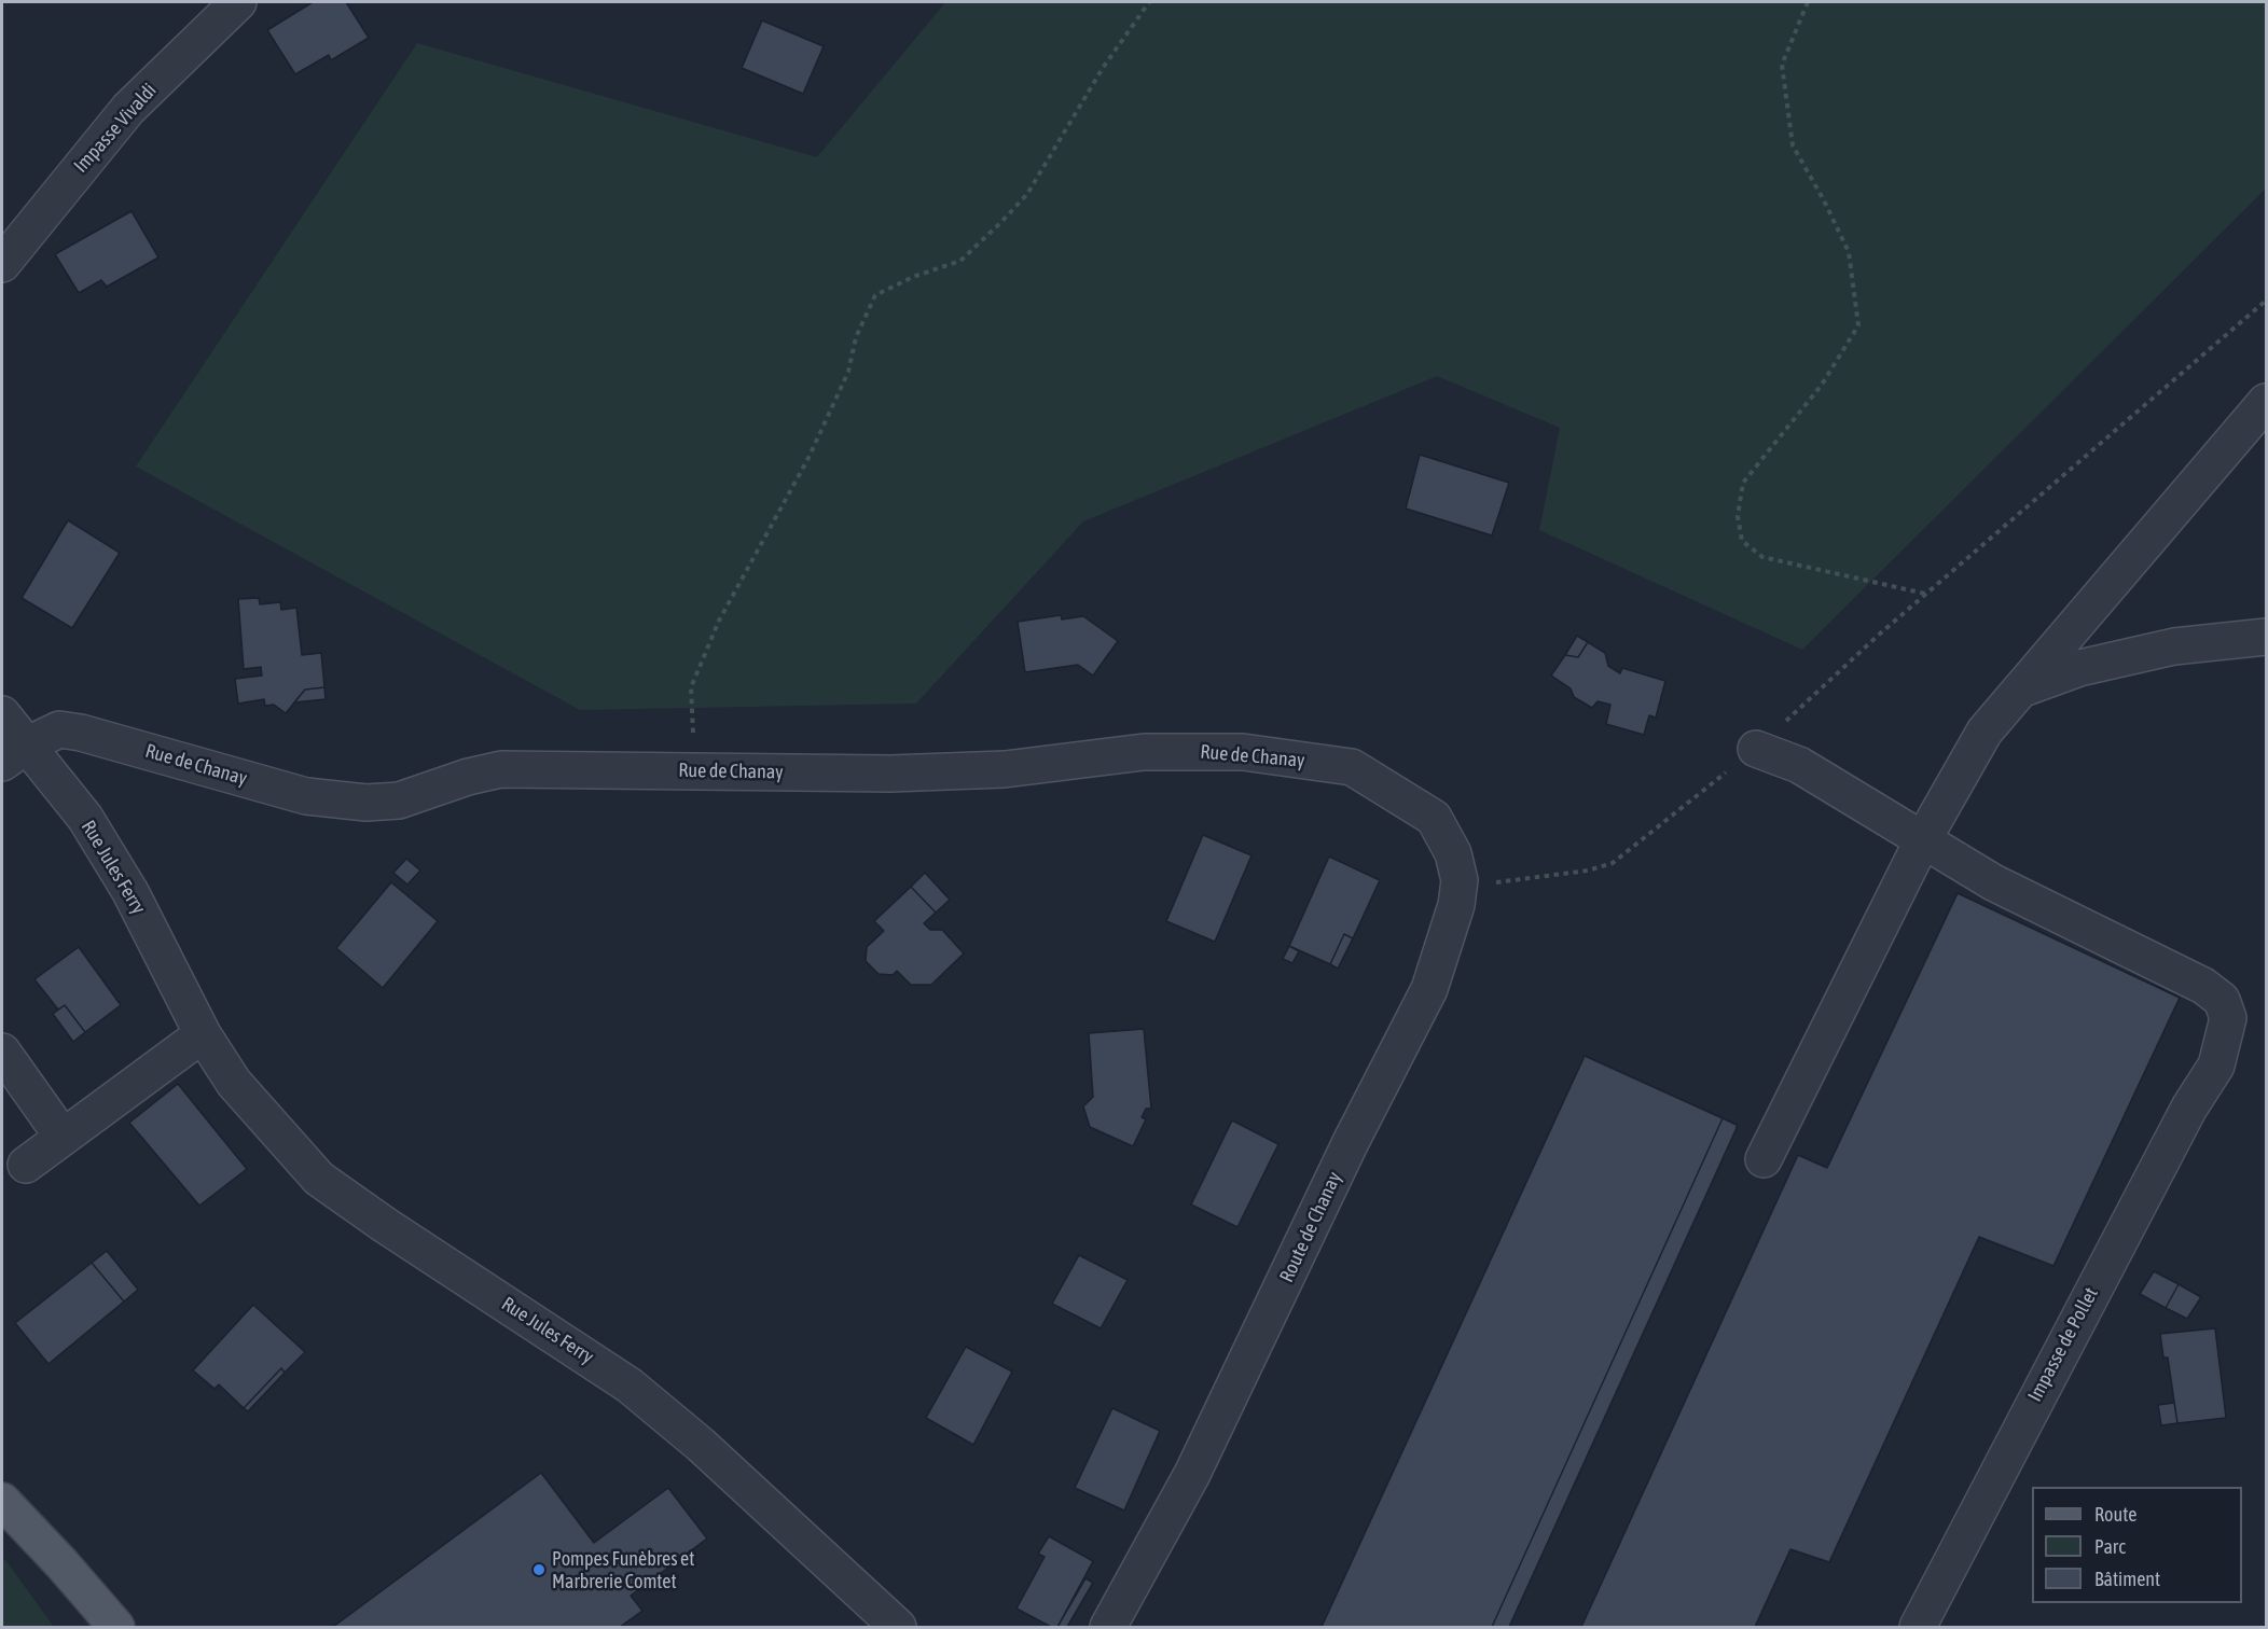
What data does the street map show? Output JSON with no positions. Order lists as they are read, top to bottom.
{
  "streets": {
    "street": [
      "Impasse Vivaldi",
      "Rue de Chanay",
      "Rue Jules Ferry",
      "Route de Chanay",
      "Impasse de Pollet"
    ]
  },
  "crossings": [
    ["Rue de Chanay", "Rue Jules Ferry"],
    ["Rue de Chanay", "Route de Chanay"]
  ],
  "places": ["Pompes Funèbres et Marbrerie Comtet"],
  "legend": ["Route", "Parc", "Bâtiment"]
}
